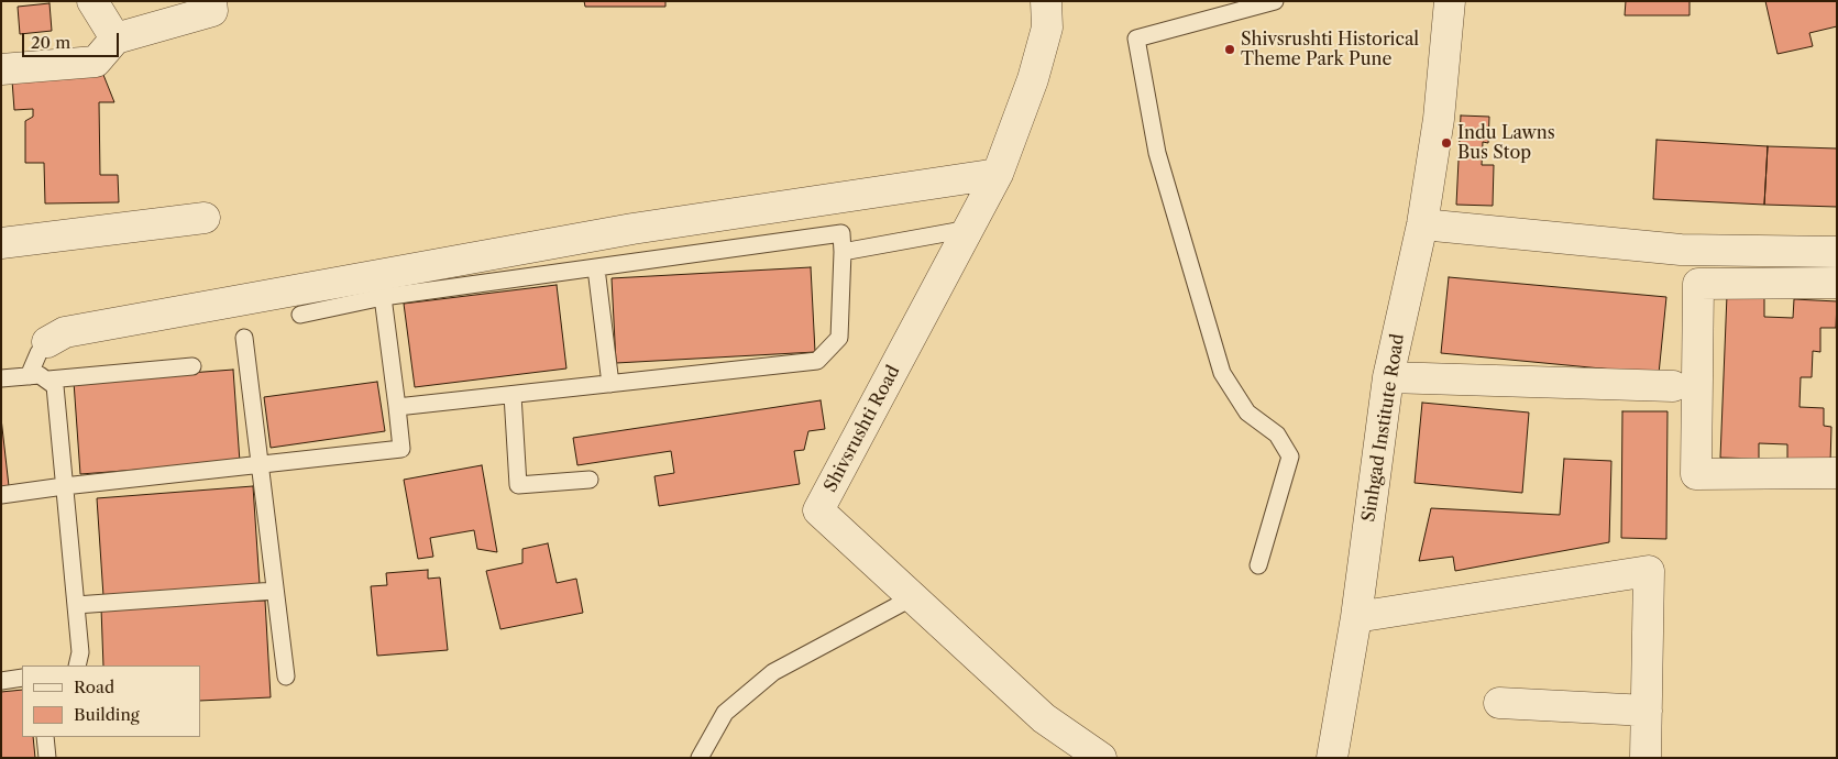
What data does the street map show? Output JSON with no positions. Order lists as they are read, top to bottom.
{
  "streets": {
    "street": ["Sinhgad Institute Road", "Shivsrushti Road"]
  },
  "places": ["Shivsrushti Historical Theme Park Pune", "Indu Lawns Bus Stop"],
  "legend": ["Road", "Building"],
  "scale_bar": "20 m"
}
